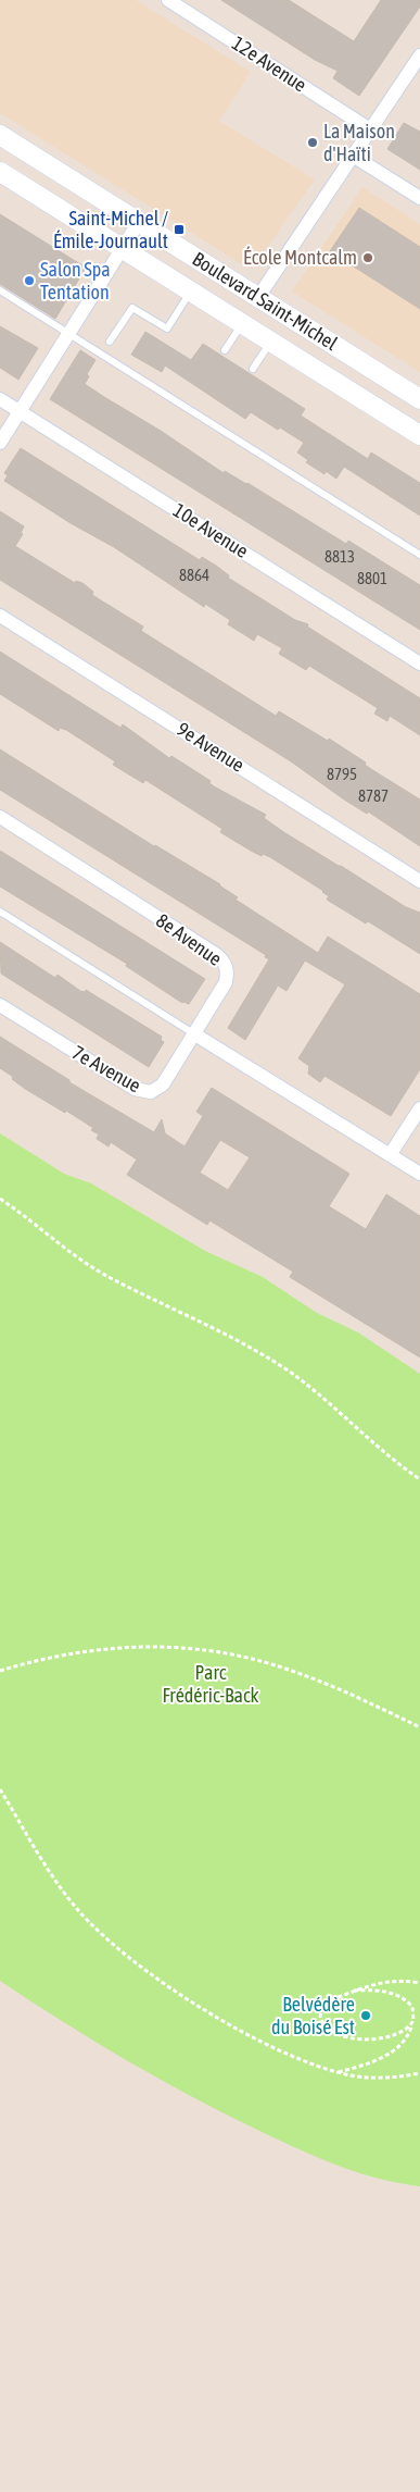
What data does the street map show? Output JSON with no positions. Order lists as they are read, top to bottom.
{
  "streets": {
    "main road": ["Boulevard Saint-Michel"],
    "street": [
      "12e Avenue",
      "10e Avenue",
      "9e Avenue",
      "8e Avenue",
      "7e Avenue"
    ]
  },
  "crossings": [
    ["8e Avenue", "7e Avenue"]
  ],
  "parks": ["Parc Frédéric-Back"],
  "places": {
    "other": [
      "La Maison d'Haïti",
      "École Montcalm",
      "Salon Spa Tentation",
      "Belvédère du Boisé Est"
    ],
    "transit": ["Saint-Michel / Émile-Journault"]
  },
  "house_numbers": [
    "8813",
    "8864",
    "8801",
    "8795",
    "8787"
  ]
}
